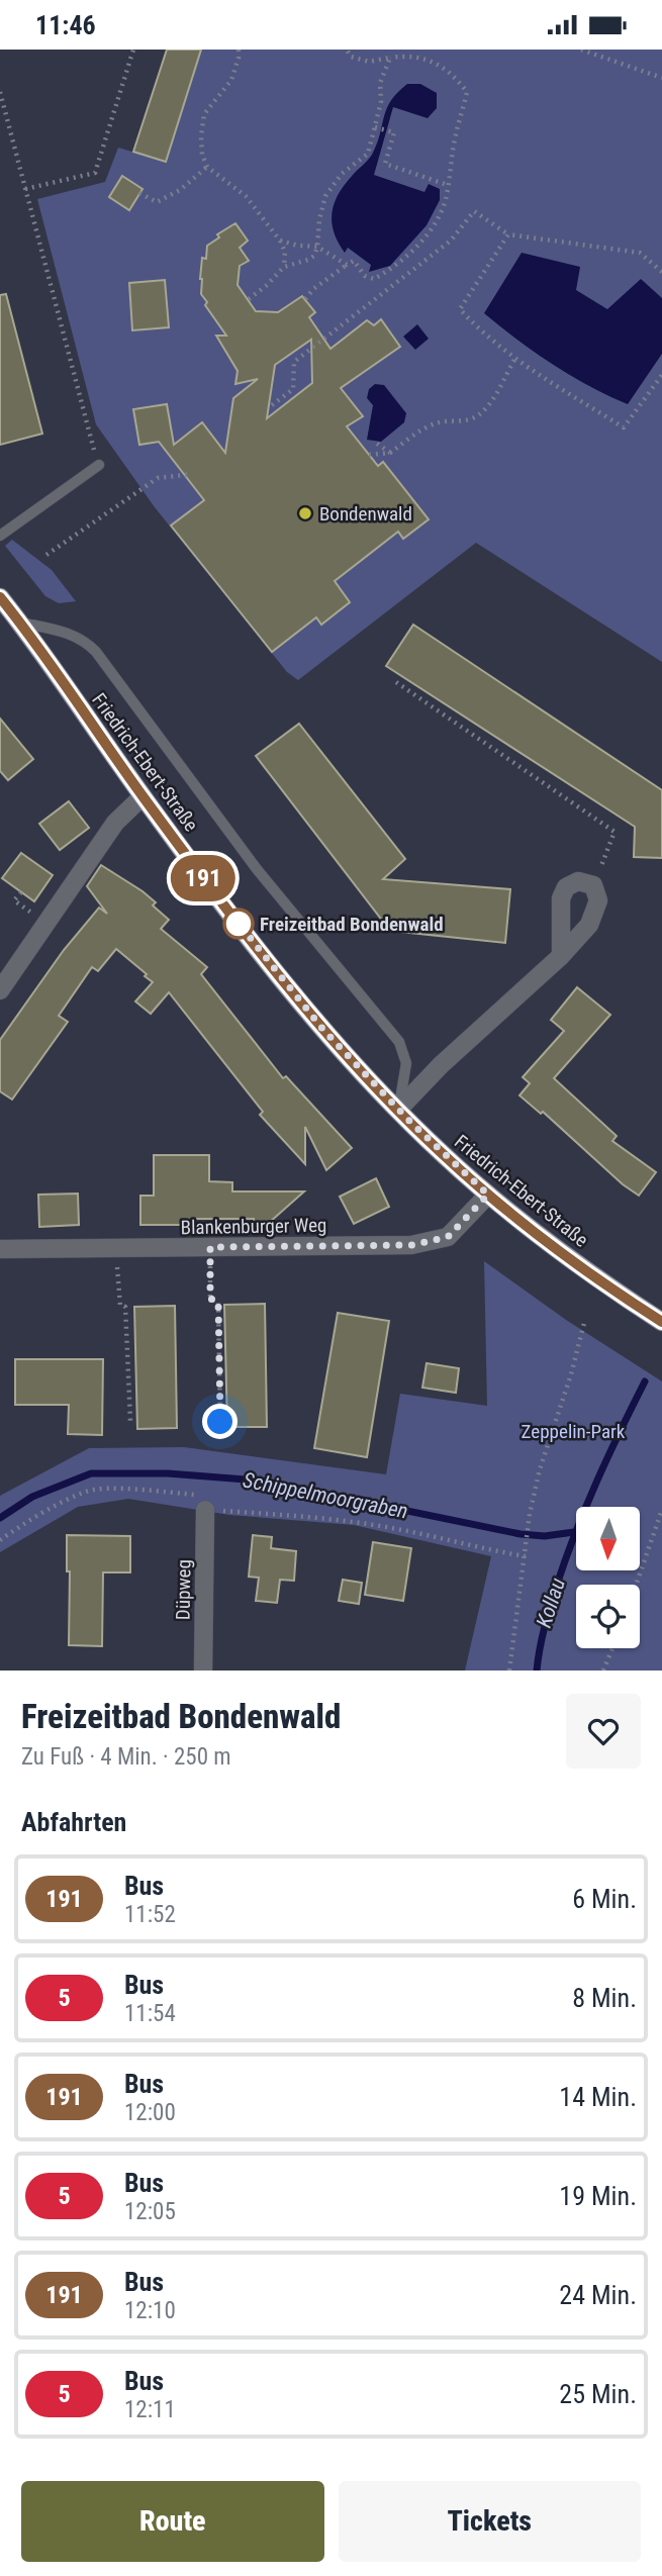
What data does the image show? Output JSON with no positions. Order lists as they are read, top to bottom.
{
  "streets": {
    "main road": ["Friedrich-Ebert-Straße"],
    "street": ["Blankenburger Weg", "Düpweg"]
  },
  "crossings": [
    ["Friedrich-Ebert-Straße", "Blankenburger Weg"]
  ],
  "water": ["Schippelmoorgraben", "Kollau"],
  "parks": ["Zeppelin-Park"],
  "places": ["Bondenwald", "Freizeitbad Bondenwald"],
  "lines": ["bus line 191"],
  "north": "bottom",
  "page": {
    "status": "11:46",
    "on_map": "191",
    "heading": [
      ["Freizeitbad Bondenwald", "Zu Fuß · 4 Min. · 250 m"],
      "Abfahrten"
    ],
    "list": [
      {
        "mark": "191",
        "name": "Bus",
        "note": "11:52",
        "value": "6 Min."
      },
      {
        "mark": "5",
        "name": "Bus",
        "note": "11:54",
        "value": "8 Min."
      },
      {
        "mark": "191",
        "name": "Bus",
        "note": "12:00",
        "value": "14 Min."
      },
      {
        "mark": "5",
        "name": "Bus",
        "note": "12:05",
        "value": "19 Min."
      },
      {
        "mark": "191",
        "name": "Bus",
        "note": "12:10",
        "value": "24 Min."
      },
      {
        "mark": "5",
        "name": "Bus",
        "note": "12:11",
        "value": "25 Min."
      }
    ],
    "buttons": ["Route", "Tickets"]
  }
}
